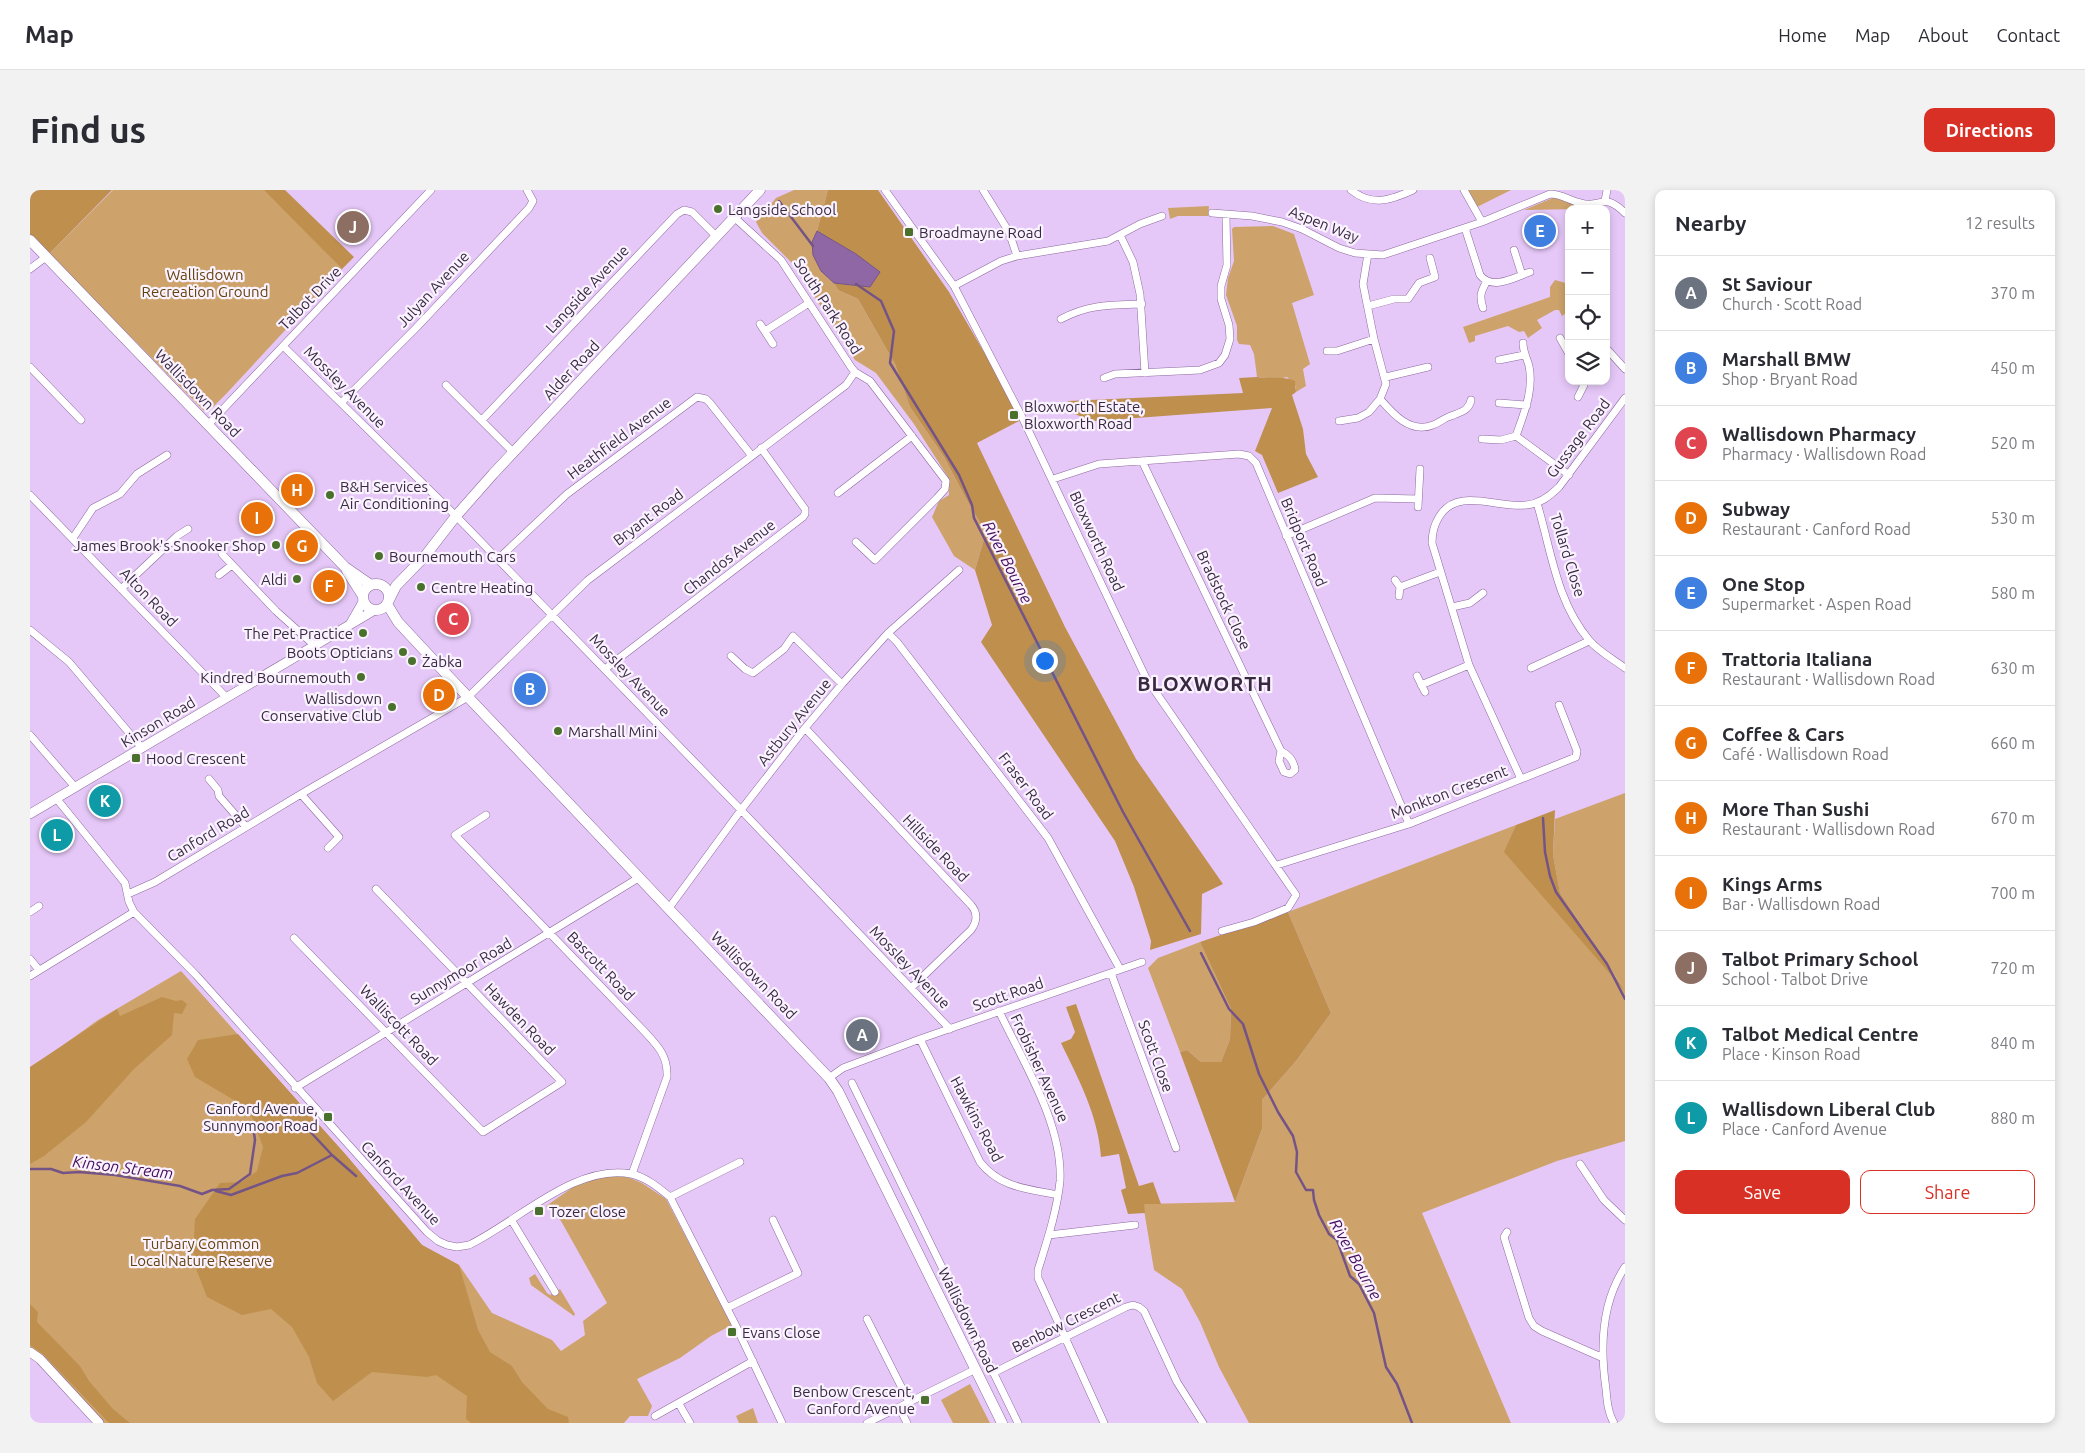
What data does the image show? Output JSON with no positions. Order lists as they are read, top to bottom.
{
  "streets": {
    "main road": ["Alder Road", "Wallisdown Road"],
    "street": [
      "Aspen Way",
      "Julyan Avenue",
      "Langside Avenue",
      "Talbot Drive",
      "South Park Road",
      "Mossley Avenue",
      "Heathfield Avenue",
      "Gussage Road",
      "Bryant Road",
      "Bloxworth Road",
      "Bridport Road",
      "Tollard Close",
      "Chandos Avenue",
      "Alton Road",
      "Bradstock Close",
      "Kinson Road",
      "Astbury Avenue",
      "Fraser Road",
      "Monkton Crescent",
      "Canford Road",
      "Hillside Road",
      "Bascott Road",
      "Sunnymoor Road",
      "Scott Road",
      "Hawden Road",
      "Walliscott Road",
      "Scott Close",
      "Frobisher Avenue",
      "Hawkins Road",
      "Canford Avenue",
      "Benbow Crescent"
    ]
  },
  "crossings": [
    ["Julyan Avenue", "Mossley Avenue"],
    ["Langside Avenue", "Alder Road"],
    ["Talbot Drive", "Mossley Avenue"],
    ["Talbot Drive", "Wallisdown Road"],
    ["South Park Road", "Alder Road"],
    ["South Park Road", "Bryant Road"],
    ["Alder Road", "Mossley Avenue"],
    ["Alder Road", "Wallisdown Road"],
    ["Alder Road", "Kinson Road"],
    ["Mossley Avenue", "Heathfield Avenue"],
    ["Mossley Avenue", "Bryant Road"],
    ["Mossley Avenue", "Chandos Avenue"],
    ["Mossley Avenue", "Astbury Avenue"],
    ["Mossley Avenue", "Hillside Road"],
    ["Mossley Avenue", "Scott Road"],
    ["Wallisdown Road", "Bryant Road"],
    ["Wallisdown Road", "Kinson Road"],
    ["Wallisdown Road", "Astbury Avenue"],
    ["Wallisdown Road", "Canford Road"],
    ["Wallisdown Road", "Sunnymoor Road"],
    ["Wallisdown Road", "Scott Road"],
    ["Wallisdown Road", "Benbow Crescent"],
    ["Heathfield Avenue", "Bryant Road"],
    ["Gussage Road", "Tollard Close"],
    ["Gussage Road", "Monkton Crescent"],
    ["Bryant Road", "Chandos Avenue"],
    ["Bryant Road", "Canford Road"],
    ["Bloxworth Road", "Bridport Road"],
    ["Bloxworth Road", "Monkton Crescent"],
    ["Bridport Road", "Bradstock Close"],
    ["Bridport Road", "Monkton Crescent"],
    ["Alton Road", "Kinson Road"],
    ["Kinson Road", "Canford Avenue"],
    ["Astbury Avenue", "Fraser Road"],
    ["Astbury Avenue", "Hillside Road"],
    ["Fraser Road", "Scott Road"],
    ["Canford Road", "Canford Avenue"],
    ["Bascott Road", "Sunnymoor Road"],
    ["Bascott Road", "Canford Avenue"],
    ["Sunnymoor Road", "Hawden Road"],
    ["Sunnymoor Road", "Walliscott Road"],
    ["Sunnymoor Road", "Canford Avenue"],
    ["Scott Road", "Scott Close"],
    ["Scott Road", "Frobisher Avenue"],
    ["Scott Road", "Hawkins Road"],
    ["Hawden Road", "Walliscott Road"],
    ["Frobisher Avenue", "Hawkins Road"],
    ["Frobisher Avenue", "Benbow Crescent"]
  ],
  "districts": ["BLOXWORTH"],
  "water": ["River Bourne", "Kinson Stream"],
  "parks": ["Wallisdown Recreation Ground", "Turbary Common Local Nature Reserve"],
  "places": {
    "other": [
      "Langside School",
      "B&H Services Air Conditioning",
      "James Brook's Snooker Shop",
      "Bournemouth Cars",
      "Aldi",
      "Centre Heating",
      "The Pet Practice",
      "Boots Opticians",
      "Żabka",
      "Kindred Bournemouth",
      "Wallisdown Conservative Club",
      "Marshall Mini"
    ],
    "transit": [
      "Broadmayne Road",
      "Bloxworth Estate, Bloxworth Road",
      "Hood Crescent",
      "Canford Avenue, Sunnymoor Road",
      "Tozer Close",
      "Evans Close",
      "Benbow Crescent, Canford Avenue"
    ]
  },
  "page": {
    "header": "Map",
    "nav": [
      "Home",
      "Map",
      "About",
      "Contact"
    ],
    "buttons": [
      "Directions",
      ["Save", "Share"]
    ],
    "title": "Find us",
    "heading": ["Nearby", "12 results"],
    "map_buttons": ["+", "−"],
    "pins": [
      "J",
      "E",
      "H",
      "I",
      "G",
      "F",
      "C",
      "B",
      "D",
      "K",
      "L",
      "A"
    ],
    "list": [
      {
        "mark": "A",
        "name": "St Saviour",
        "note": "Church · Scott Road",
        "value": "370 m"
      },
      {
        "mark": "B",
        "name": "Marshall BMW",
        "note": "Shop · Bryant Road",
        "value": "450 m"
      },
      {
        "mark": "C",
        "name": "Wallisdown Pharmacy",
        "note": "Pharmacy · Wallisdown Road",
        "value": "520 m"
      },
      {
        "mark": "D",
        "name": "Subway",
        "note": "Restaurant · Canford Road",
        "value": "530 m"
      },
      {
        "mark": "E",
        "name": "One Stop",
        "note": "Supermarket · Aspen Road",
        "value": "580 m"
      },
      {
        "mark": "F",
        "name": "Trattoria Italiana",
        "note": "Restaurant · Wallisdown Road",
        "value": "630 m"
      },
      {
        "mark": "G",
        "name": "Coffee & Cars",
        "note": "Café · Wallisdown Road",
        "value": "660 m"
      },
      {
        "mark": "H",
        "name": "More Than Sushi",
        "note": "Restaurant · Wallisdown Road",
        "value": "670 m"
      },
      {
        "mark": "I",
        "name": "Kings Arms",
        "note": "Bar · Wallisdown Road",
        "value": "700 m"
      },
      {
        "mark": "J",
        "name": "Talbot Primary School",
        "note": "School · Talbot Drive",
        "value": "720 m"
      },
      {
        "mark": "K",
        "name": "Talbot Medical Centre",
        "note": "Place · Kinson Road",
        "value": "840 m"
      },
      {
        "mark": "L",
        "name": "Wallisdown Liberal Club",
        "note": "Place · Canford Avenue",
        "value": "880 m"
      }
    ]
  }
}
